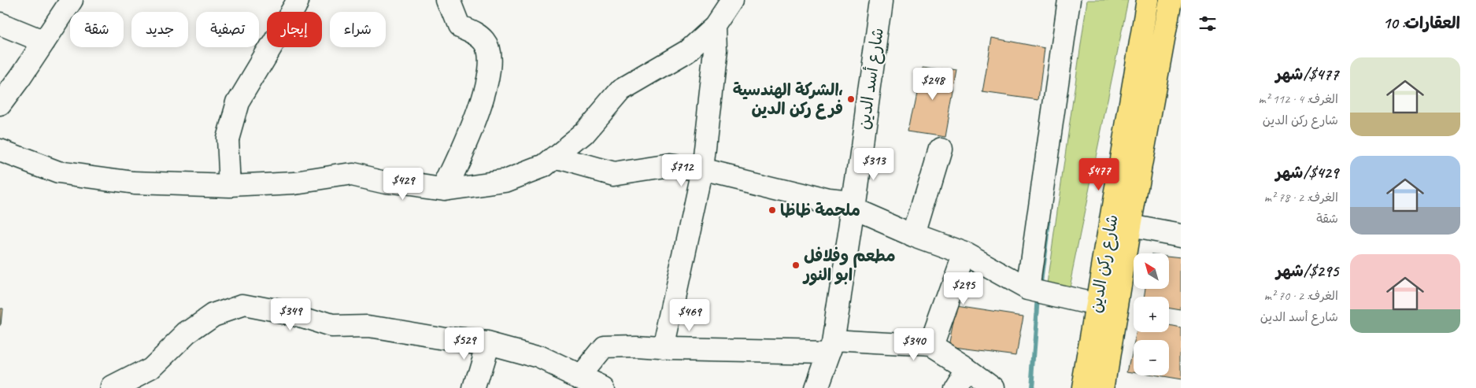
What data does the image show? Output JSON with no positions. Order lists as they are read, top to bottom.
{
  "streets": {
    "main road": ["شارع ركن الدين"],
    "street": ["شارع أسد الدين"]
  },
  "places": ["الشركة الهندسية، فرع ركن الدين", "ملحمة ظاظا", "مطعم وفلافل ابو النور"],
  "north": "top left",
  "page": {
    "heading": "العقارات: 10",
    "chip": [
      "شراء",
      "إيجار",
      "تصفية",
      "جديد",
      "شقة"
    ],
    "list": [
      {
        "name": "$477/شهر",
        "note": "الغرف: 4 · 112 m² · شارع ركن الدين"
      },
      {
        "name": "$429/شهر",
        "note": "الغرف: 2 · 78 m² · شقة"
      },
      {
        "name": "$295/شهر",
        "note": "الغرف: 2 · 70 m² · شارع أسد الدين"
      }
    ],
    "price": [
      "$248",
      "$313",
      "$712",
      "$477",
      "$429",
      "$295",
      "$349",
      "$469",
      "$529",
      "$340"
    ],
    "map_buttons": ["+", "−"]
  }
}
